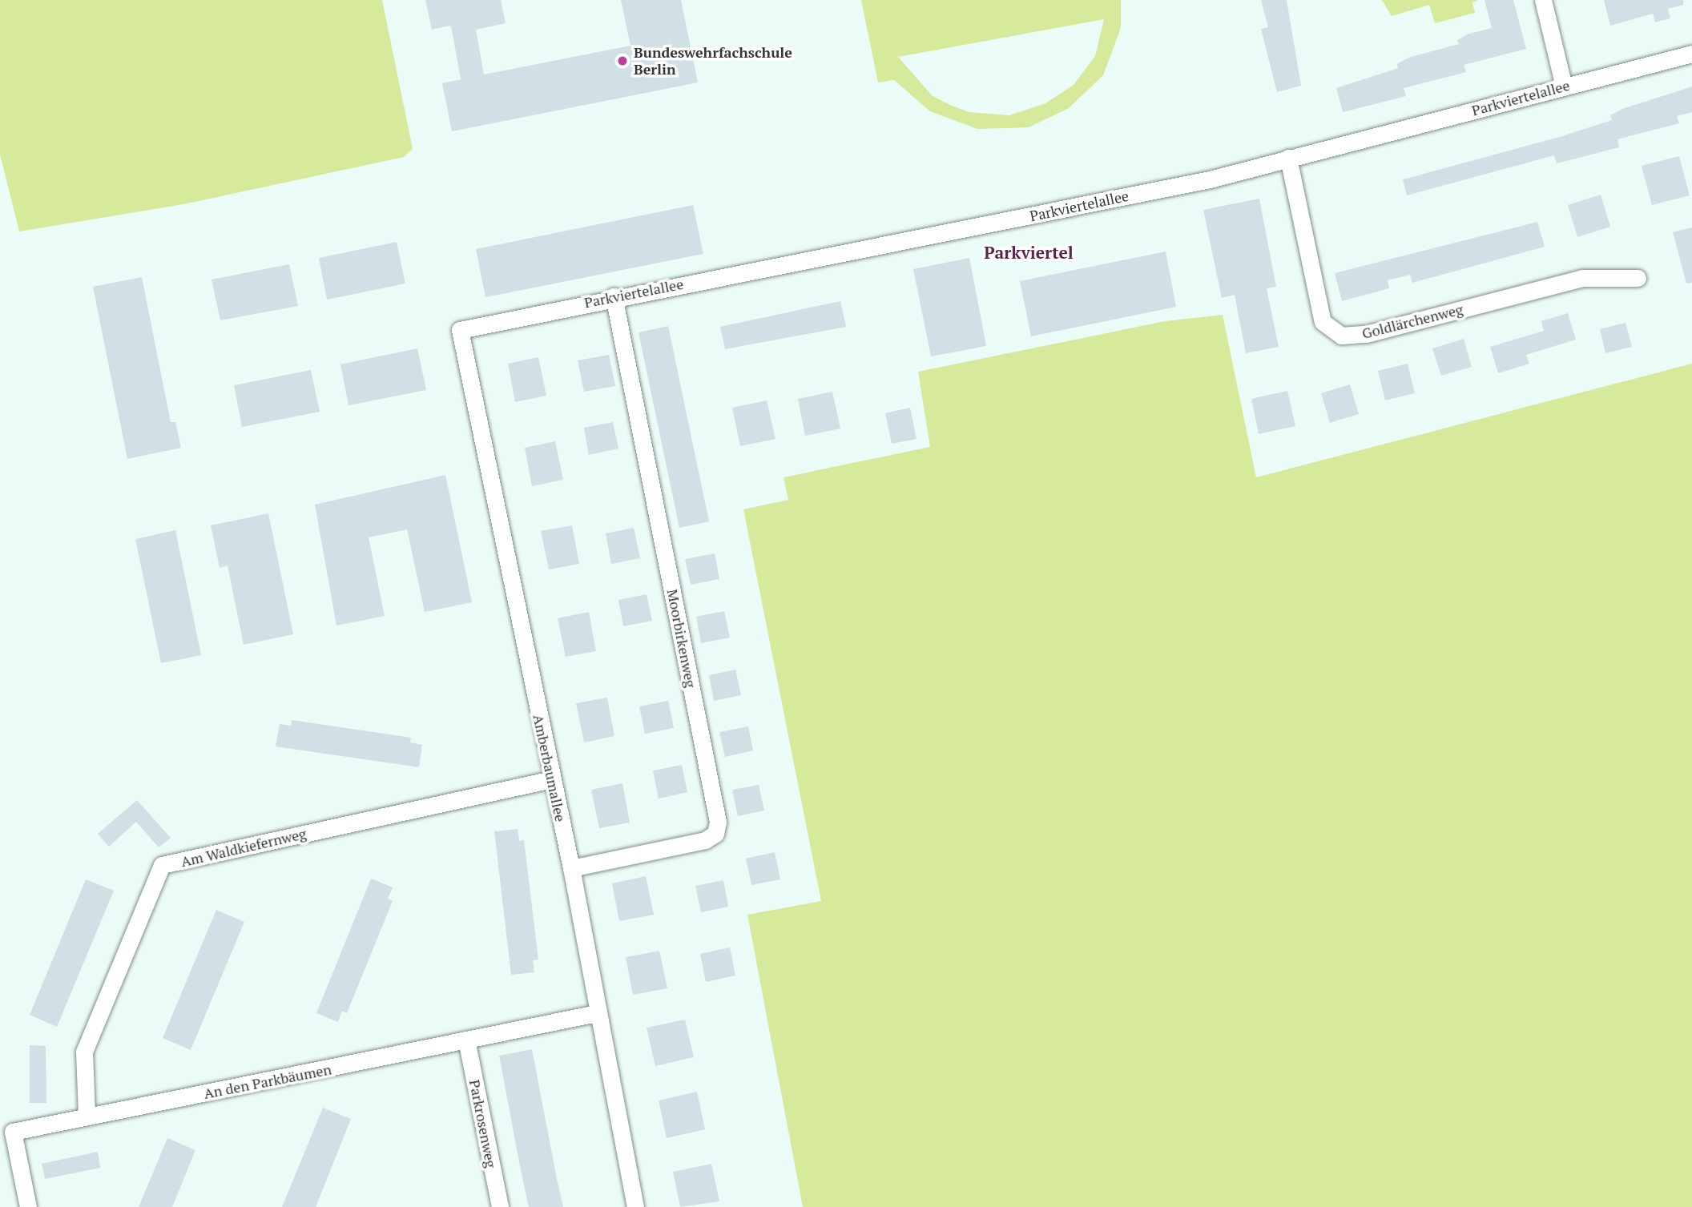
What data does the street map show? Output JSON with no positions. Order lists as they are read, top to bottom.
{
  "streets": {
    "street": [
      "Parkviertelallee",
      "Goldlärchenweg",
      "Moorbirkenweg",
      "Amberbaumallee",
      "Am Waldkiefernweg",
      "An den Parkbäumen",
      "Parkrosenweg"
    ]
  },
  "crossings": [
    ["Parkviertelallee", "Goldlärchenweg"],
    ["Parkviertelallee", "Moorbirkenweg"],
    ["Parkviertelallee", "Amberbaumallee"],
    ["Moorbirkenweg", "Amberbaumallee"],
    ["Amberbaumallee", "Am Waldkiefernweg"],
    ["Amberbaumallee", "An den Parkbäumen"],
    ["Am Waldkiefernweg", "An den Parkbäumen"],
    ["An den Parkbäumen", "Parkrosenweg"]
  ],
  "districts": ["Parkviertel"],
  "places": ["Bundeswehrfachschule Berlin"]
}
